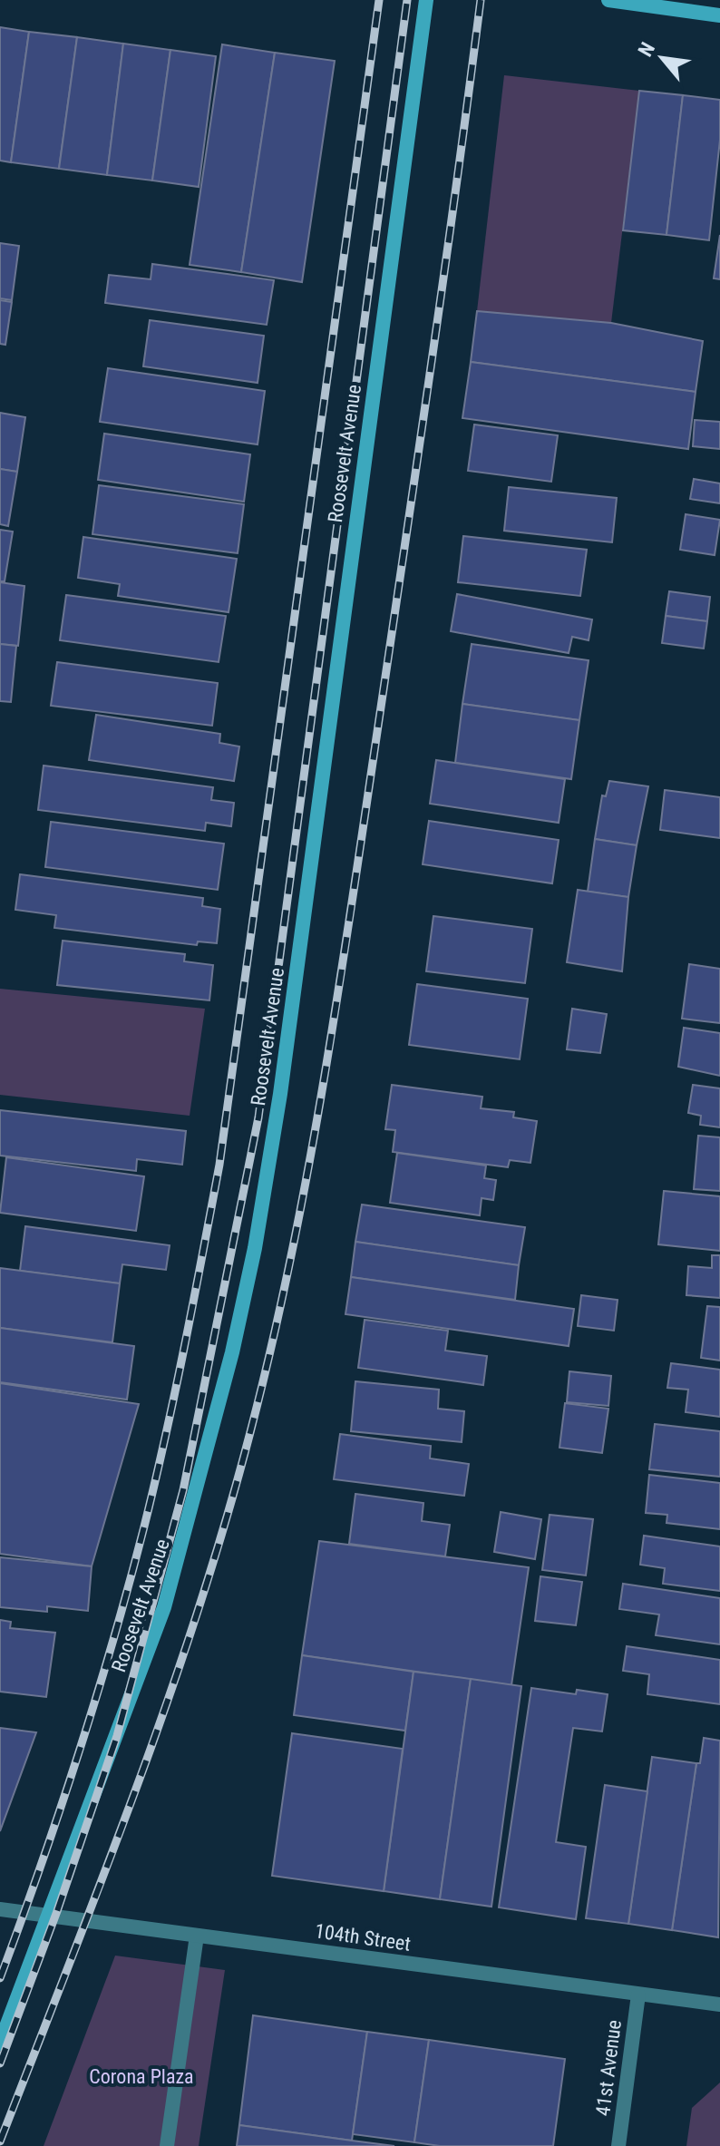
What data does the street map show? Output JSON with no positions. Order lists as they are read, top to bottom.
{
  "streets": {
    "main road": ["Roosevelt Avenue"],
    "street": ["104th Street", "41st Avenue"]
  },
  "crossings": [
    ["Roosevelt Avenue", "104th Street"],
    ["104th Street", "41st Avenue"]
  ],
  "parks": ["Corona Plaza"],
  "north": "top left"
}
